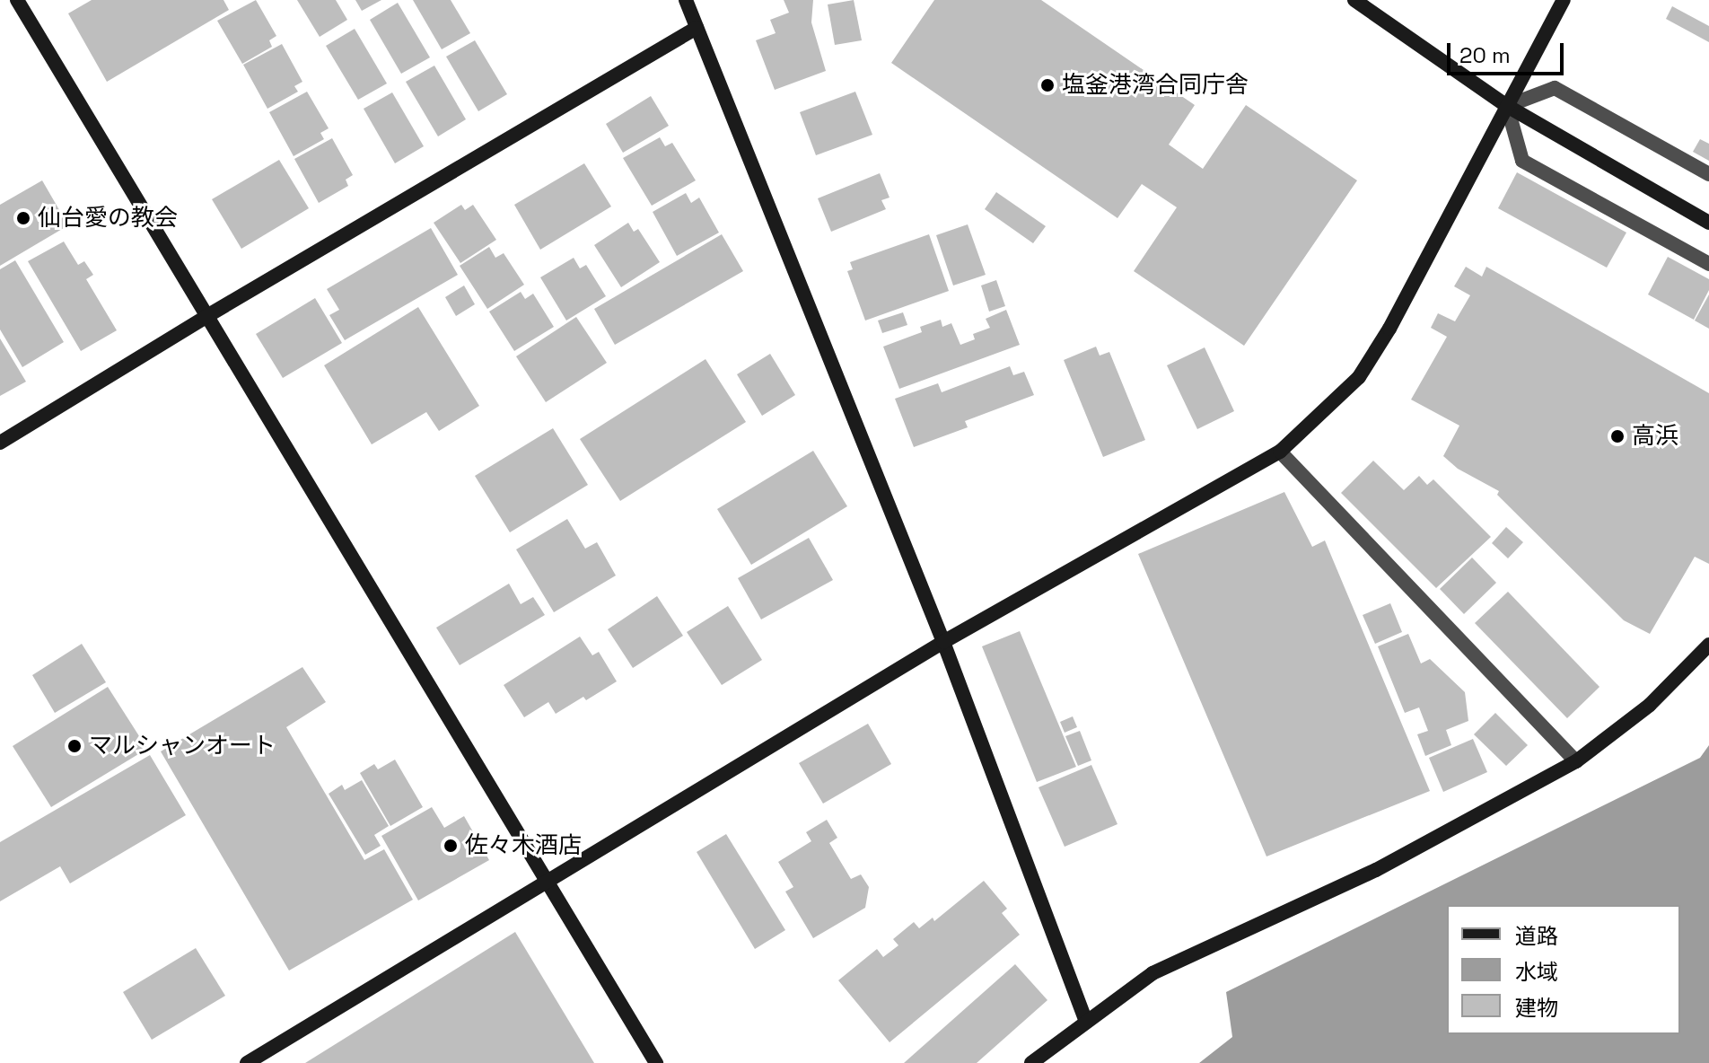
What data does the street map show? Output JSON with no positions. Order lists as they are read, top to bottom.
{
  "places": [
    "塩釜港湾合同庁舎",
    "仙台愛の教会",
    "高浜",
    "マルシャンオート",
    "佐々木酒店"
  ],
  "legend": ["道路", "水域", "建物"],
  "scale_bar": "20 m"
}
